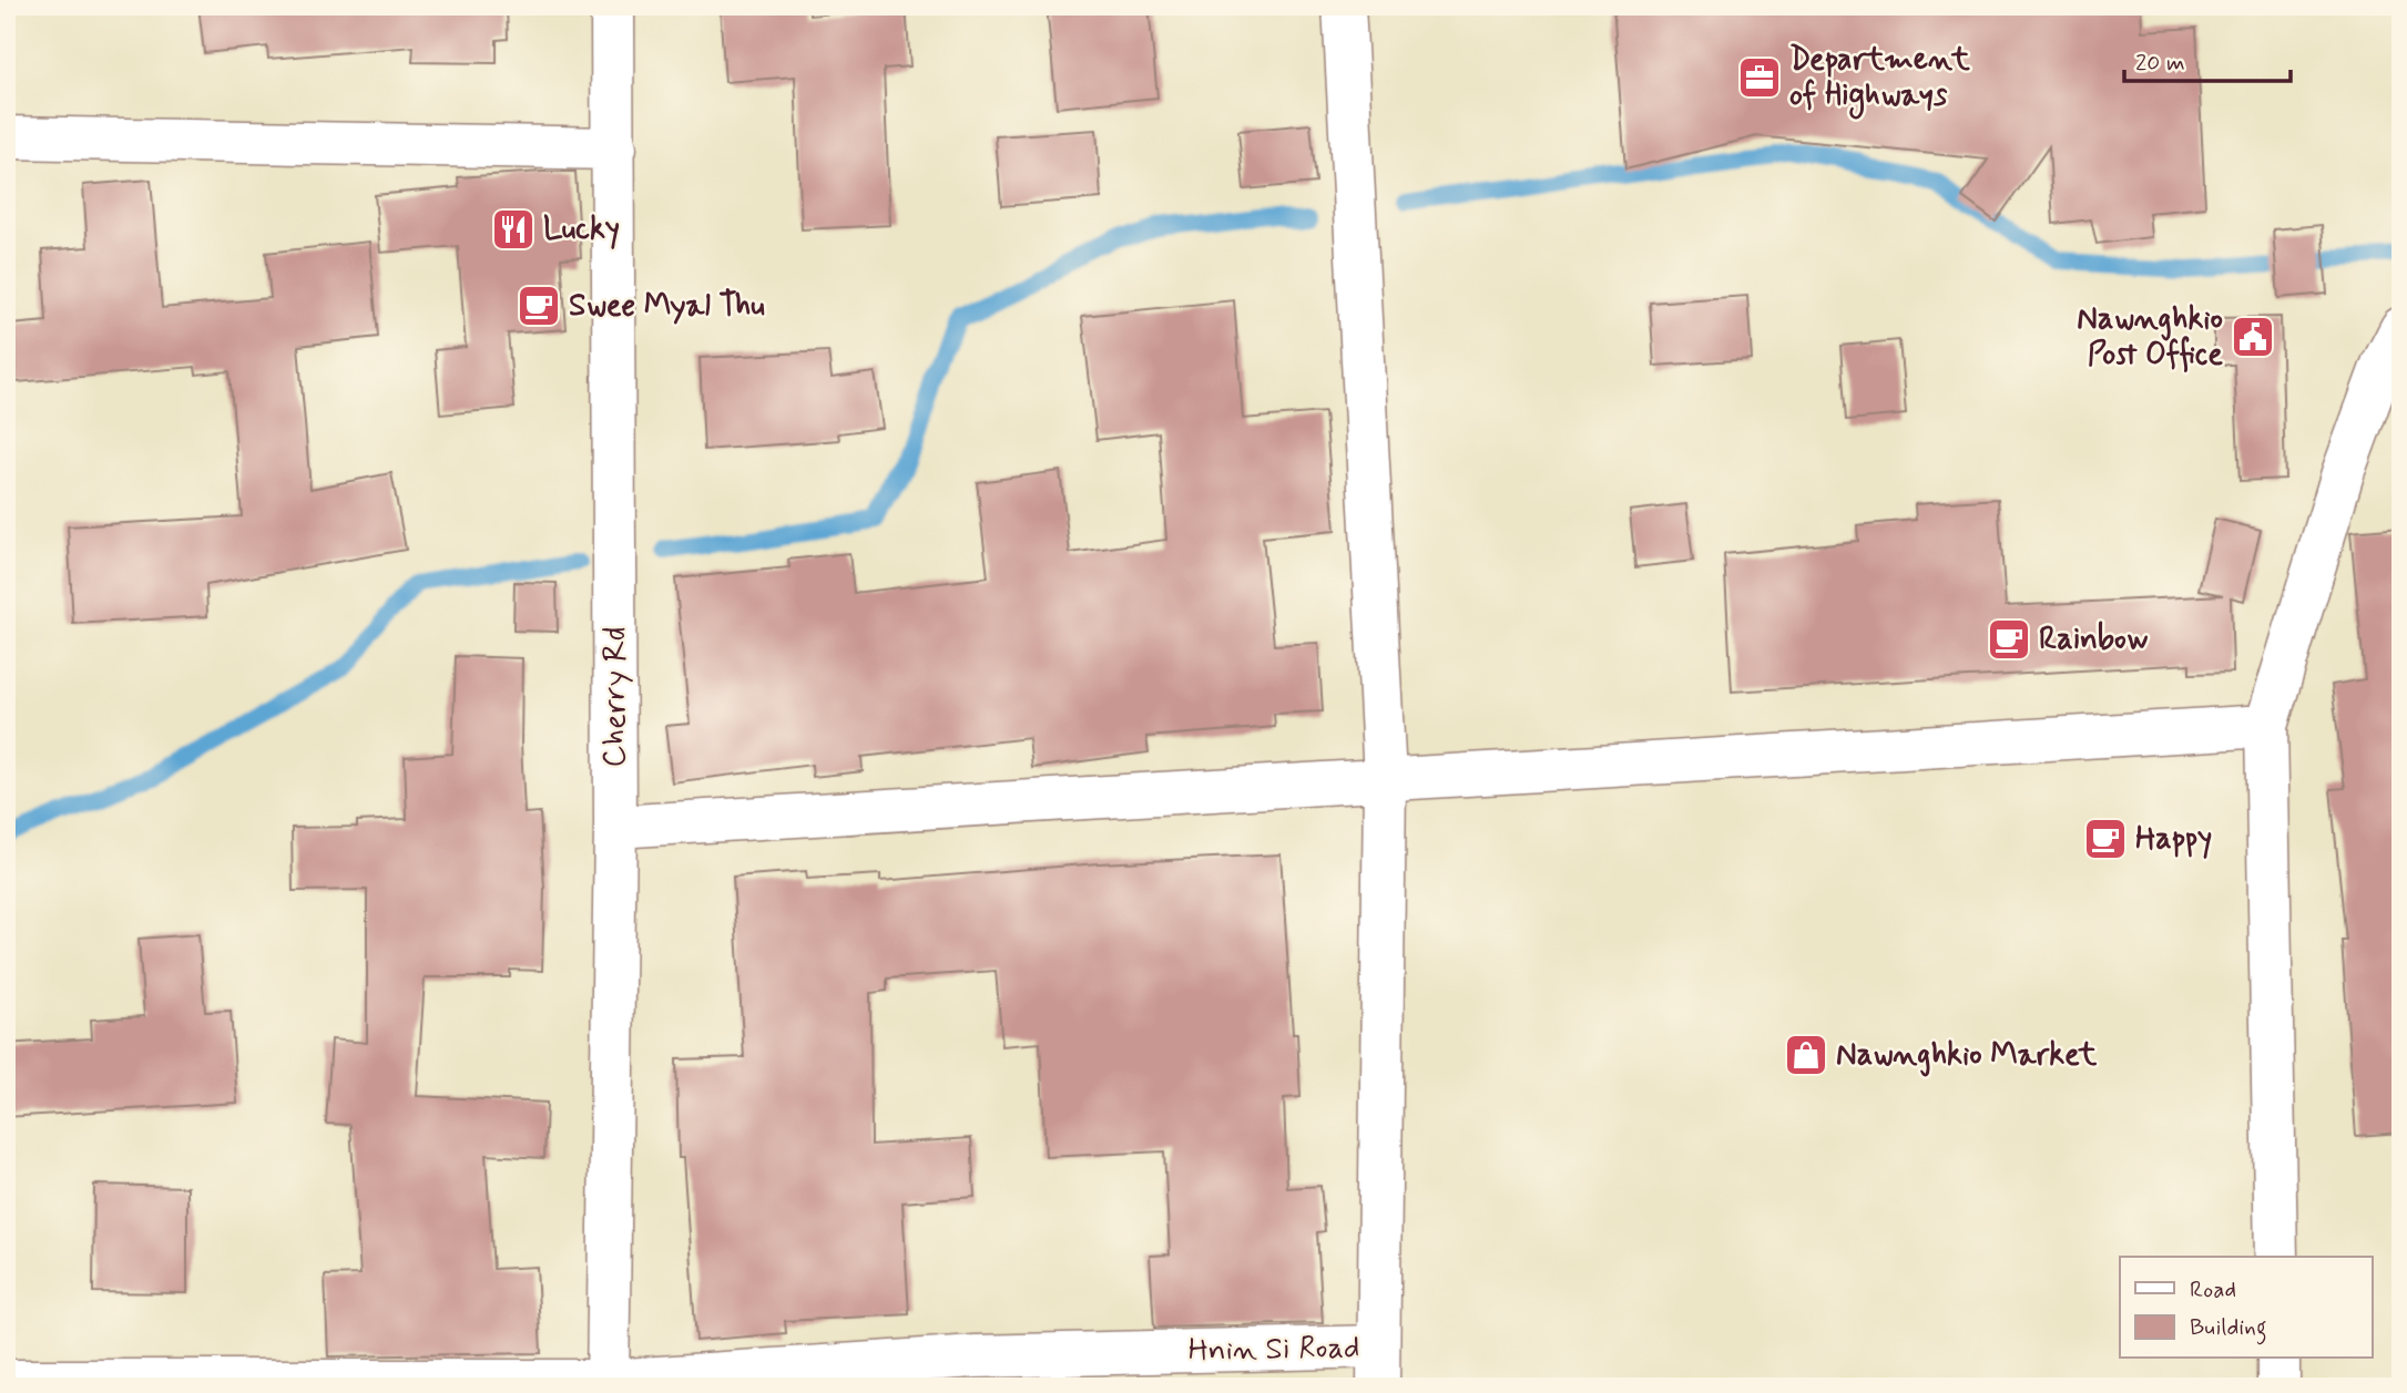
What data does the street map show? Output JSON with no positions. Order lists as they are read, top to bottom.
{
  "streets": {
    "street": ["Cherry Rd", "Hnin Si Road"]
  },
  "crossings": [
    ["Cherry Rd", "Hnin Si Road"]
  ],
  "places": {
    "office": ["Department of Highways"],
    "restaurant": ["Lucky"],
    "cafe": ["Swee Myal Thu", "Rainbow", "Happy"],
    "public building": ["Nawnghkio Post Office"],
    "shop": ["Nawnghkio Market"]
  },
  "legend": ["Road", "Building"],
  "scale_bar": "20 m"
}
